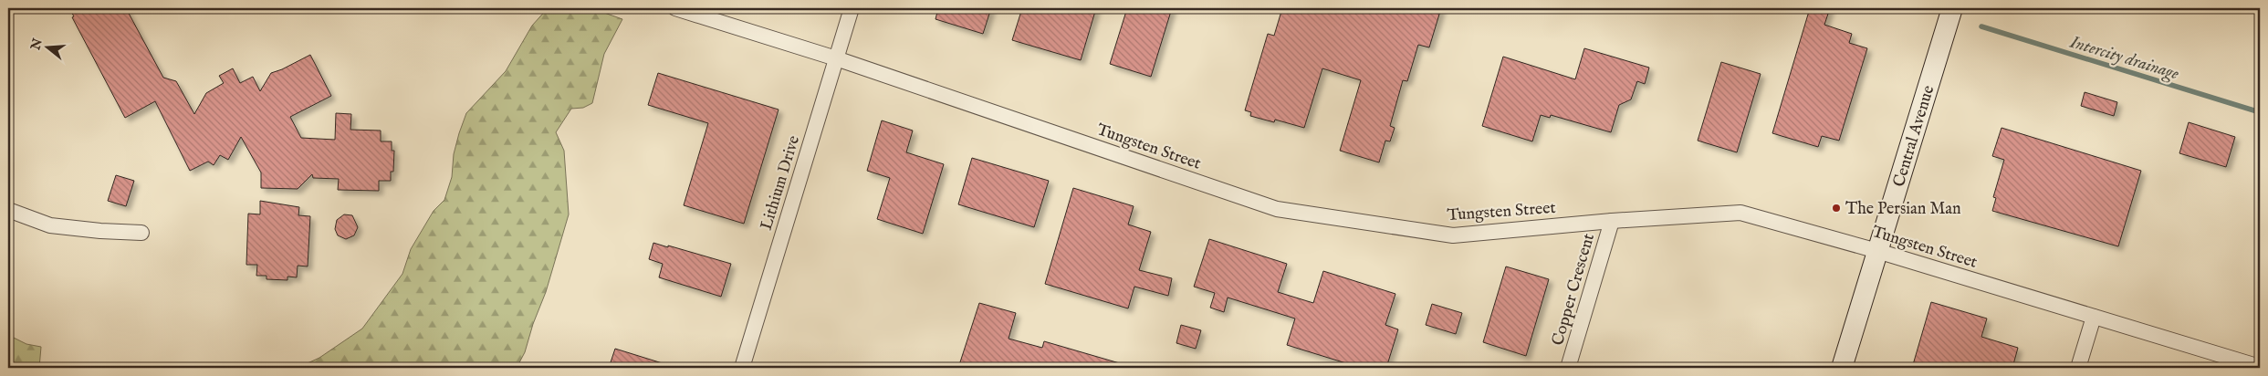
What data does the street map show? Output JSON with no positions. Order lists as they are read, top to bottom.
{
  "streets": {
    "main road": ["Central Avenue"],
    "street": ["Tungsten Street", "Lithium Drive", "Copper Crescent"]
  },
  "crossings": [
    ["Central Avenue", "Tungsten Street"],
    ["Tungsten Street", "Lithium Drive"],
    ["Tungsten Street", "Copper Crescent"]
  ],
  "water": ["Intercity drainage"],
  "places": ["The Persian Man"],
  "north": "left"
}
